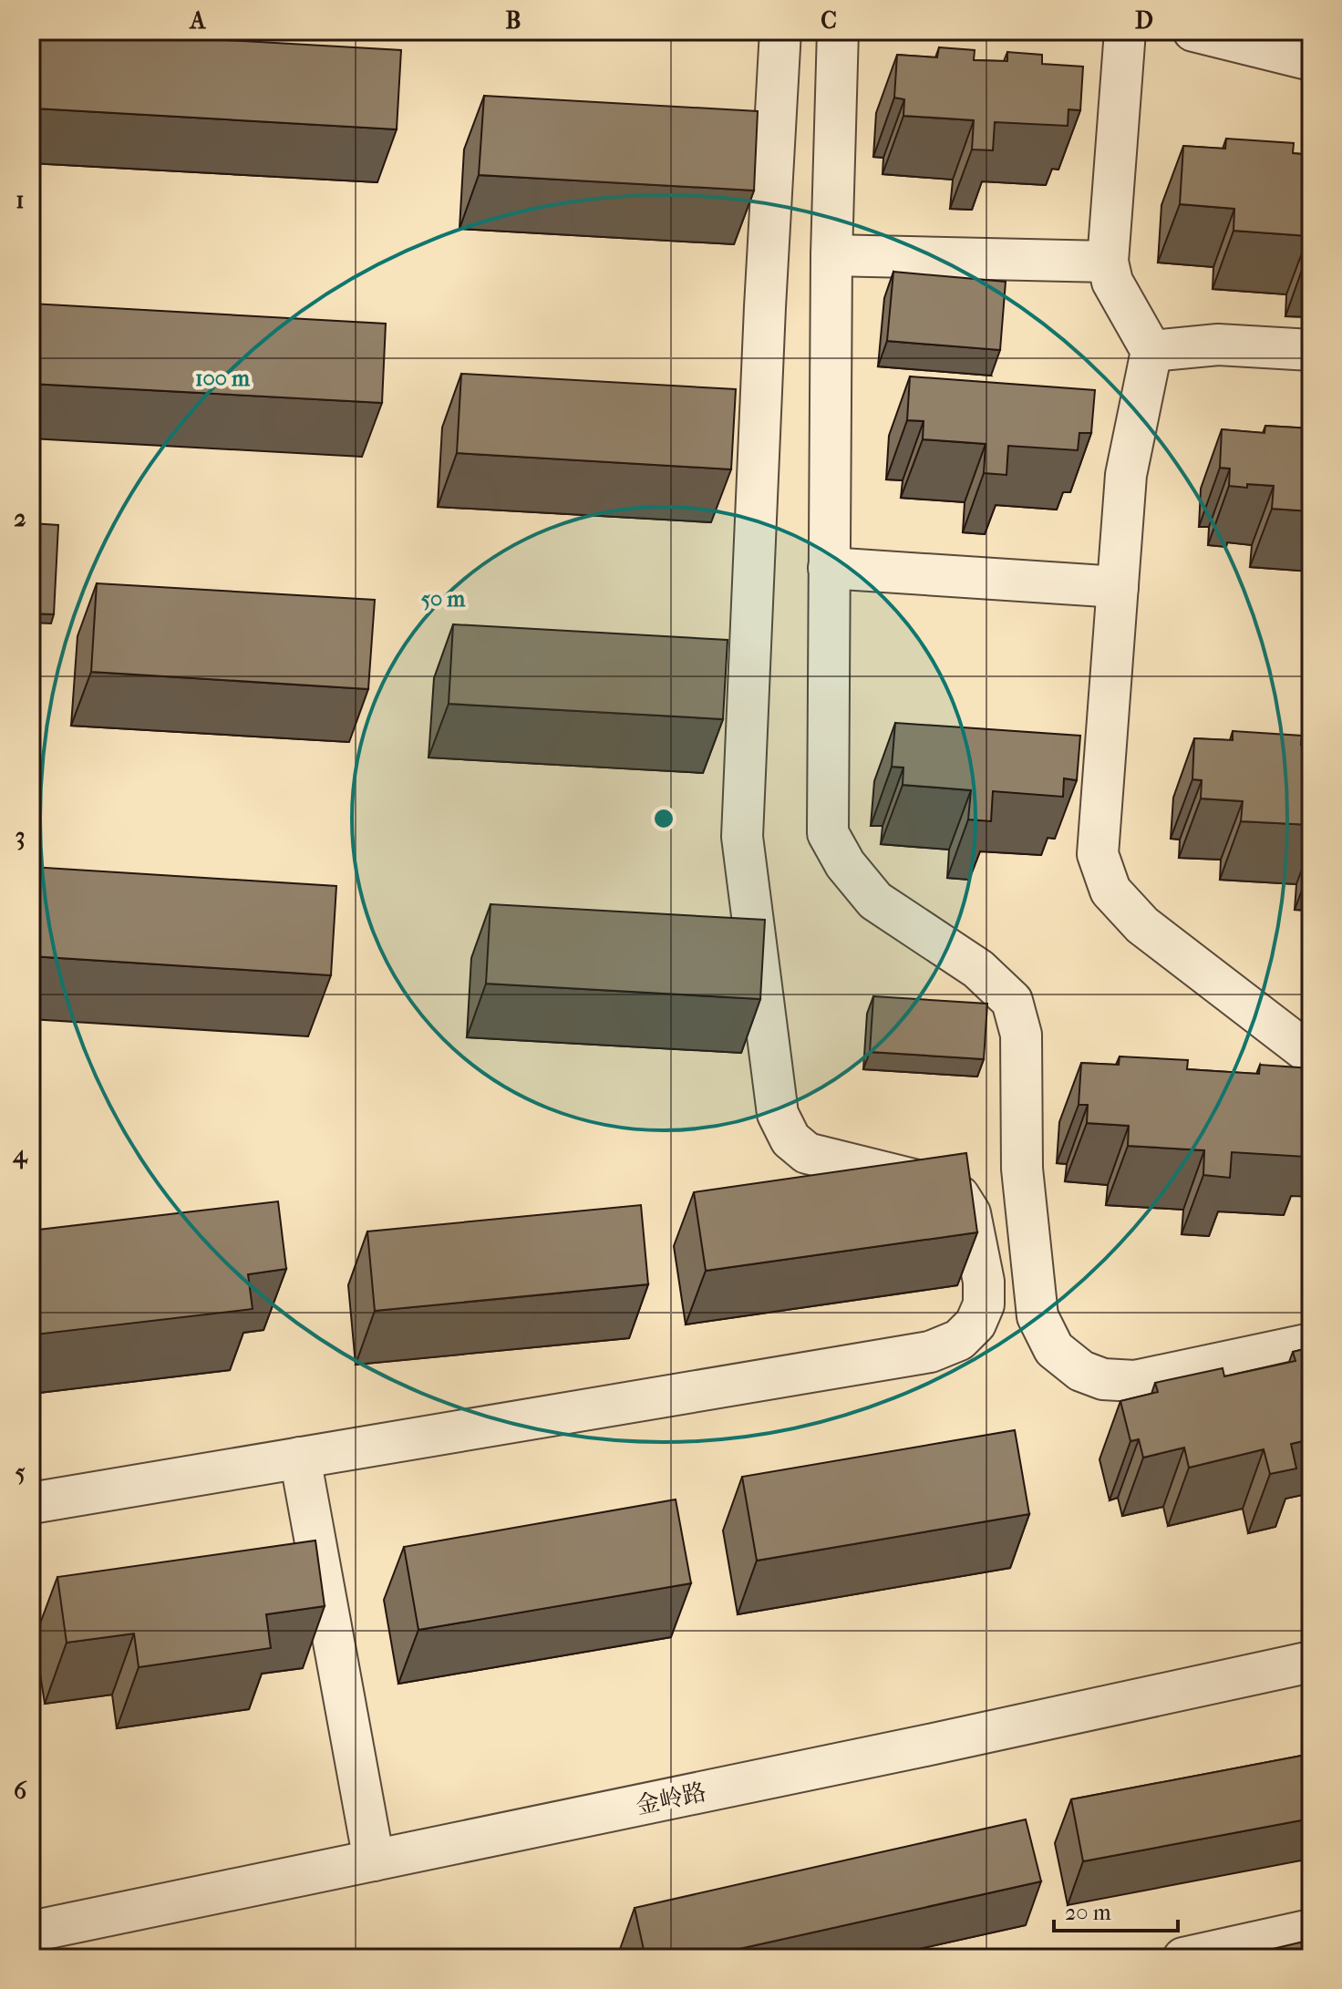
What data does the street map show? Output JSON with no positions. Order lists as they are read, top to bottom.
{
  "streets": {
    "street": ["金岭路"]
  },
  "scale_bar": "20 m",
  "grid": {
    "columns": [
      "A",
      "B",
      "C",
      "D"
    ],
    "rows": [
      "1",
      "2",
      "3",
      "4",
      "5",
      "6"
    ]
  },
  "rings": ["100 m", "50 m"]
}
